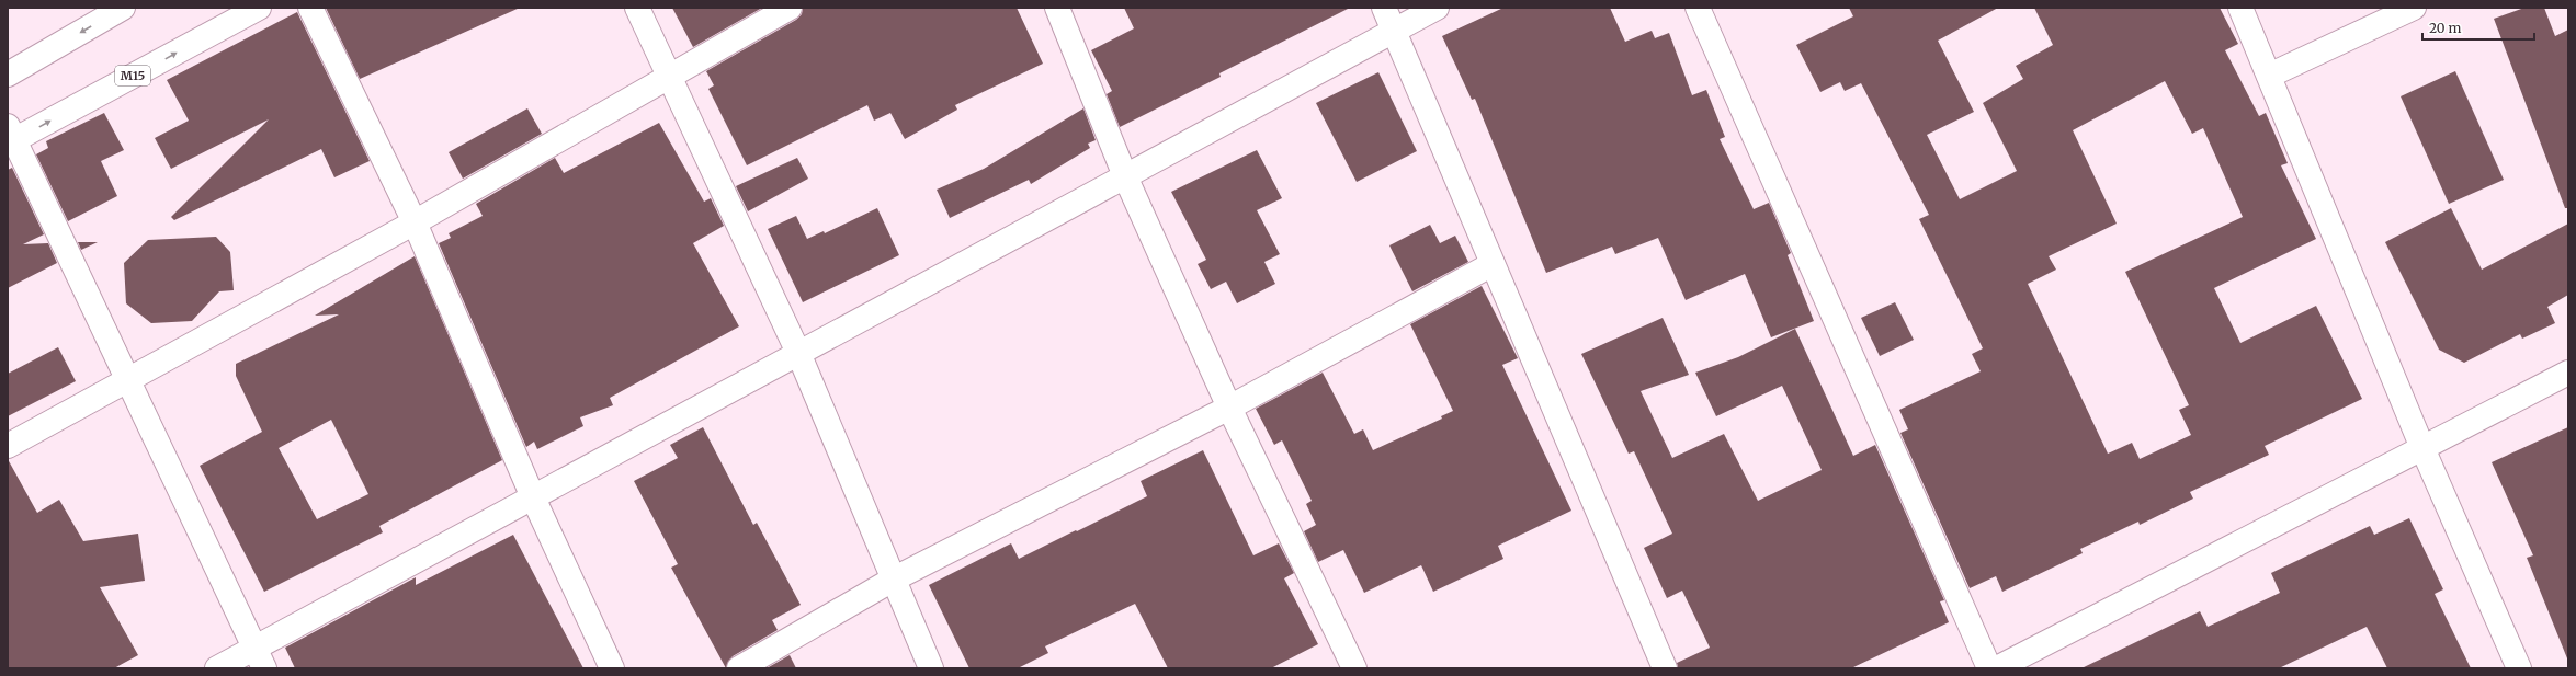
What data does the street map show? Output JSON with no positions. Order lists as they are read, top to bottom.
{
  "streets": {
    "main road": ["M15"]
  },
  "scale_bar": "20 m"
}
